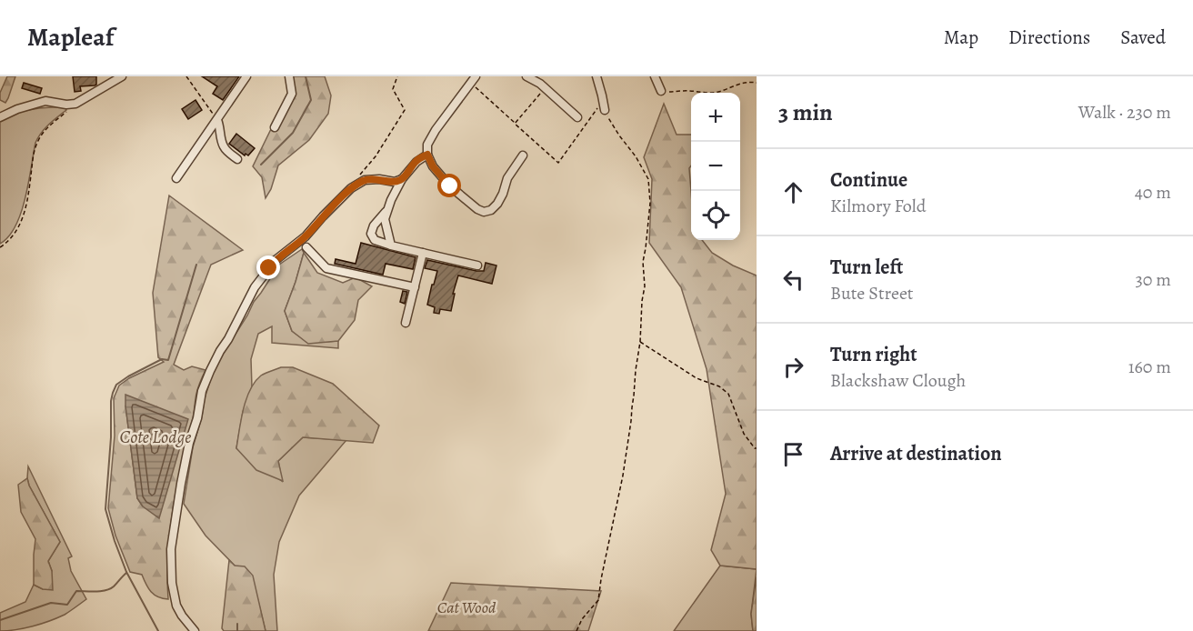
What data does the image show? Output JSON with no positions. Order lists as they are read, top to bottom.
{
  "water": ["Cote Lodge"],
  "parks": ["Cat Wood"],
  "page": {
    "header": "Mapleaf",
    "nav": ["Map", "Directions", "Saved"],
    "heading": ["3 min", "Walk · 230 m"],
    "map_buttons": ["+", "−"],
    "list": [
      ["Continue", "Kilmory Fold", "40 m"],
      ["Turn left", "Bute Street", "30 m"],
      ["Turn right", "Blackshaw Clough", "160 m"],
      "Arrive at destination"
    ]
  }
}
